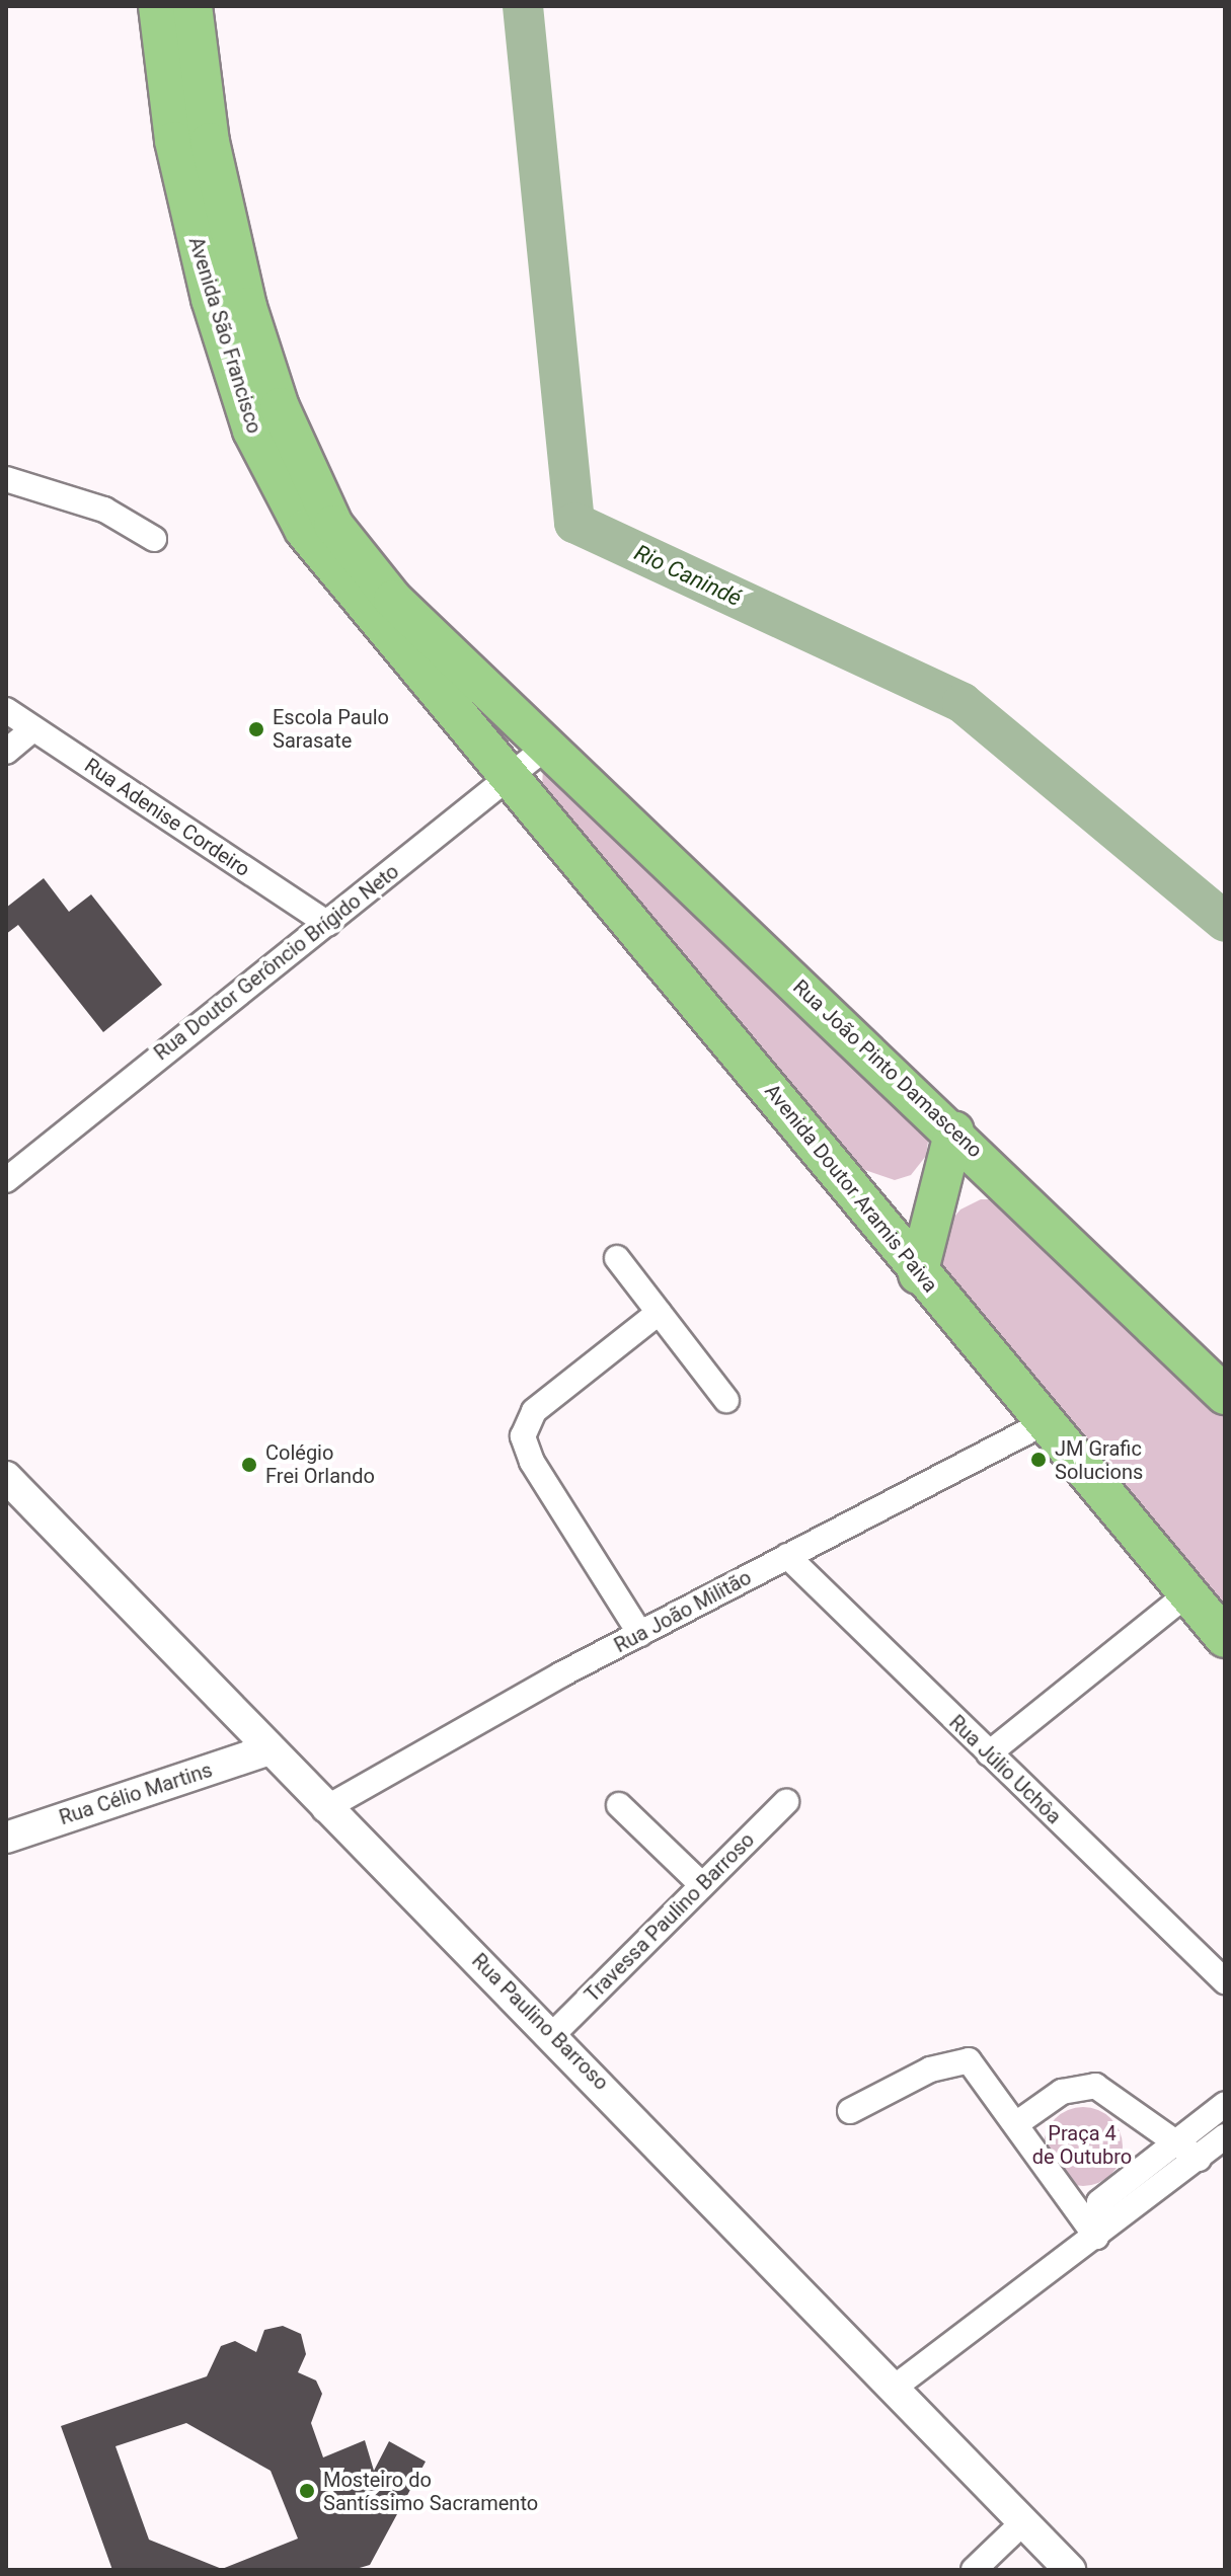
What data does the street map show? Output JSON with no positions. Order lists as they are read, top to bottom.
{
  "streets": {
    "main road": ["Avenida São Francisco", "Rua João Pinto Damasceno", "Avenida Doutor Aramis Paiva"],
    "street": [
      "Rua Adenise Cordeiro",
      "Rua Doutor Gerôncio Brígido Neto",
      "Rua João Militão",
      "Rua Júlio Uchôa",
      "Rua Célio Martins",
      "Travessa Paulino Barroso",
      "Rua Paulino Barroso"
    ]
  },
  "crossings": [
    ["Avenida São Francisco", "Rua Doutor Gerôncio Brígido Neto"],
    ["Avenida São Francisco", "Rua João Pinto Damasceno"],
    ["Avenida São Francisco", "Avenida Doutor Aramis Paiva"],
    ["Rua Adenise Cordeiro", "Rua Doutor Gerôncio Brígido Neto"],
    ["Rua Doutor Gerôncio Brígido Neto", "Rua João Pinto Damasceno"],
    ["Rua Doutor Gerôncio Brígido Neto", "Avenida Doutor Aramis Paiva"],
    ["Avenida Doutor Aramis Paiva", "Rua João Militão"],
    ["Rua João Militão", "Rua Júlio Uchôa"],
    ["Rua João Militão", "Rua Paulino Barroso"],
    ["Rua Célio Martins", "Rua Paulino Barroso"],
    ["Travessa Paulino Barroso", "Rua Paulino Barroso"]
  ],
  "water": ["Rio Canindé"],
  "parks": ["Praça 4 de Outubro"],
  "places": [
    "Escola Paulo Sarasate",
    "JM Grafic Solucions",
    "Colégio Frei Orlando",
    "Mosteiro do Santíssimo Sacramento"
  ]
}
